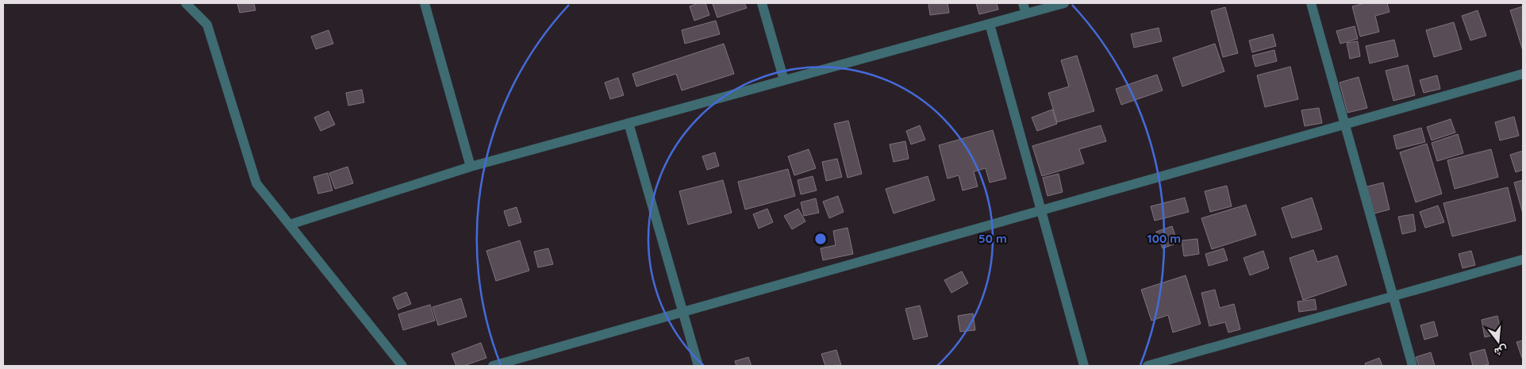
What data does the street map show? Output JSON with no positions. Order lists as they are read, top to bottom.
{
  "north": "bottom",
  "rings": ["50 m", "100 m"]
}
